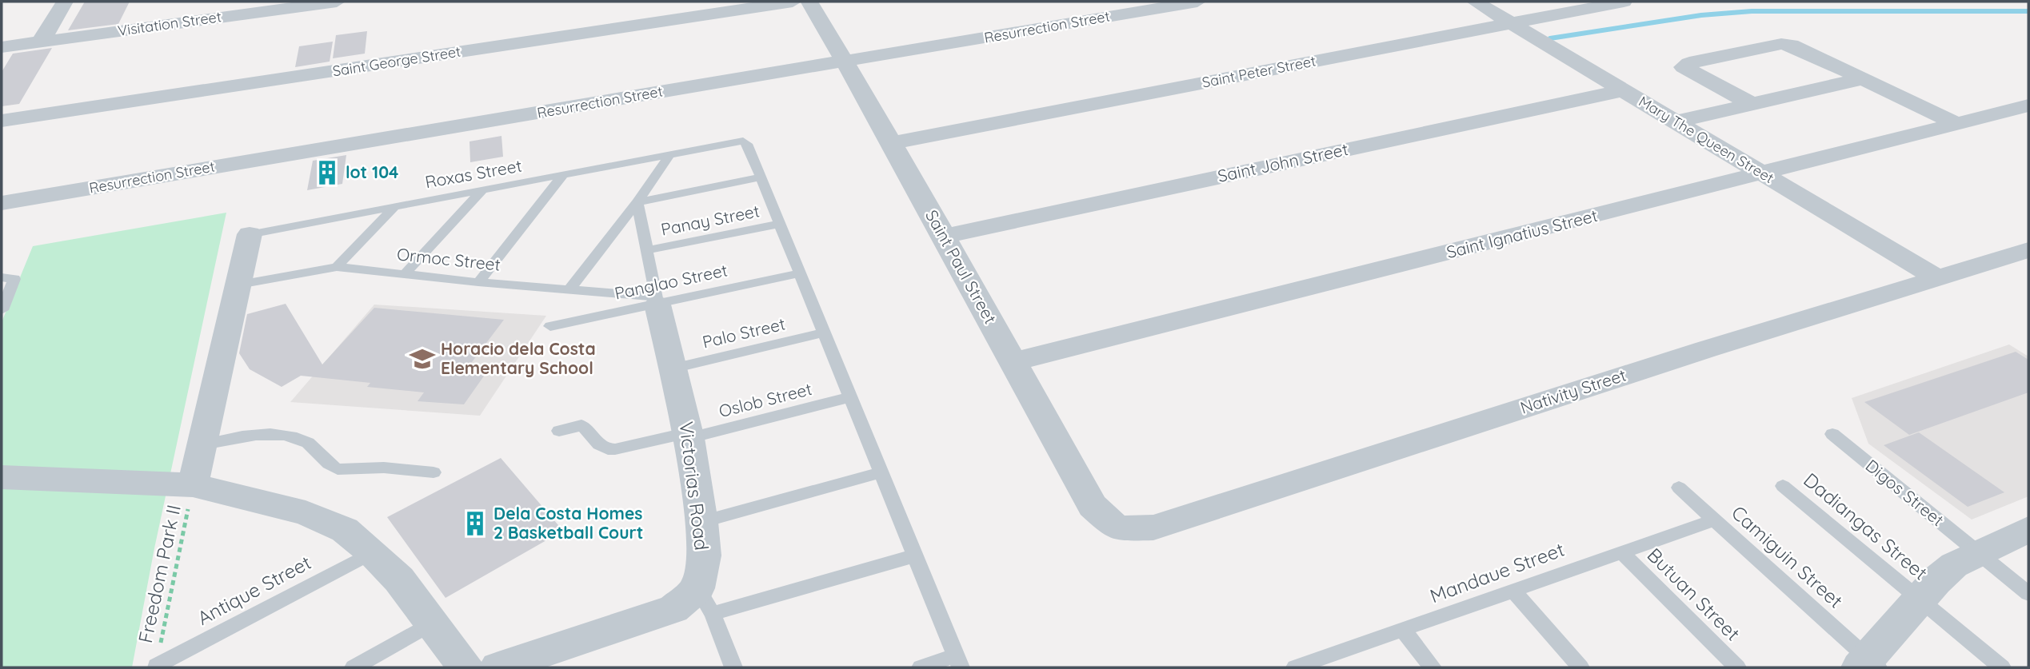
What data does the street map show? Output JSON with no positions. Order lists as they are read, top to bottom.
{
  "streets": {
    "street": [
      "Visitation Street",
      "Resurrection Street",
      "Saint George Street",
      "Saint Peter Street",
      "Mary The Queen Street",
      "Saint John Street",
      "Saint Ignatius Street",
      "Saint Paul Street",
      "Nativity Street",
      "Victorias Road"
    ],
    "lane": [
      "Roxas Street",
      "Panay Street",
      "Ormoc Street",
      "Panglao Street",
      "Palo Street",
      "Oslob Street",
      "Digos Street",
      "Dadiangas Street",
      "Camiguin Street",
      "Mandaue Street",
      "Antique Street",
      "Butuan Street"
    ],
    "path": ["Freedom Park II"]
  },
  "crossings": [
    ["Resurrection Street", "Saint Paul Street"],
    ["Saint Peter Street", "Mary The Queen Street"],
    ["Saint Peter Street", "Saint Paul Street"],
    ["Mary The Queen Street", "Saint John Street"],
    ["Mary The Queen Street", "Saint Ignatius Street"],
    ["Mary The Queen Street", "Nativity Street"],
    ["Saint John Street", "Saint Paul Street"],
    ["Saint Ignatius Street", "Saint Paul Street"],
    ["Ormoc Street", "Panglao Street"],
    ["Ormoc Street", "Victorias Road"],
    ["Saint Paul Street", "Nativity Street"],
    ["Panglao Street", "Victorias Road"],
    ["Palo Street", "Victorias Road"],
    ["Oslob Street", "Victorias Road"],
    ["Camiguin Street", "Mandaue Street"],
    ["Mandaue Street", "Butuan Street"],
    ["Freedom Park II", "Antique Street"]
  ],
  "places": {
    "building": ["lot 104", "Dela Costa Homes 2 Basketball Court"],
    "school or university": ["Horacio dela Costa Elementary School"]
  }
}
